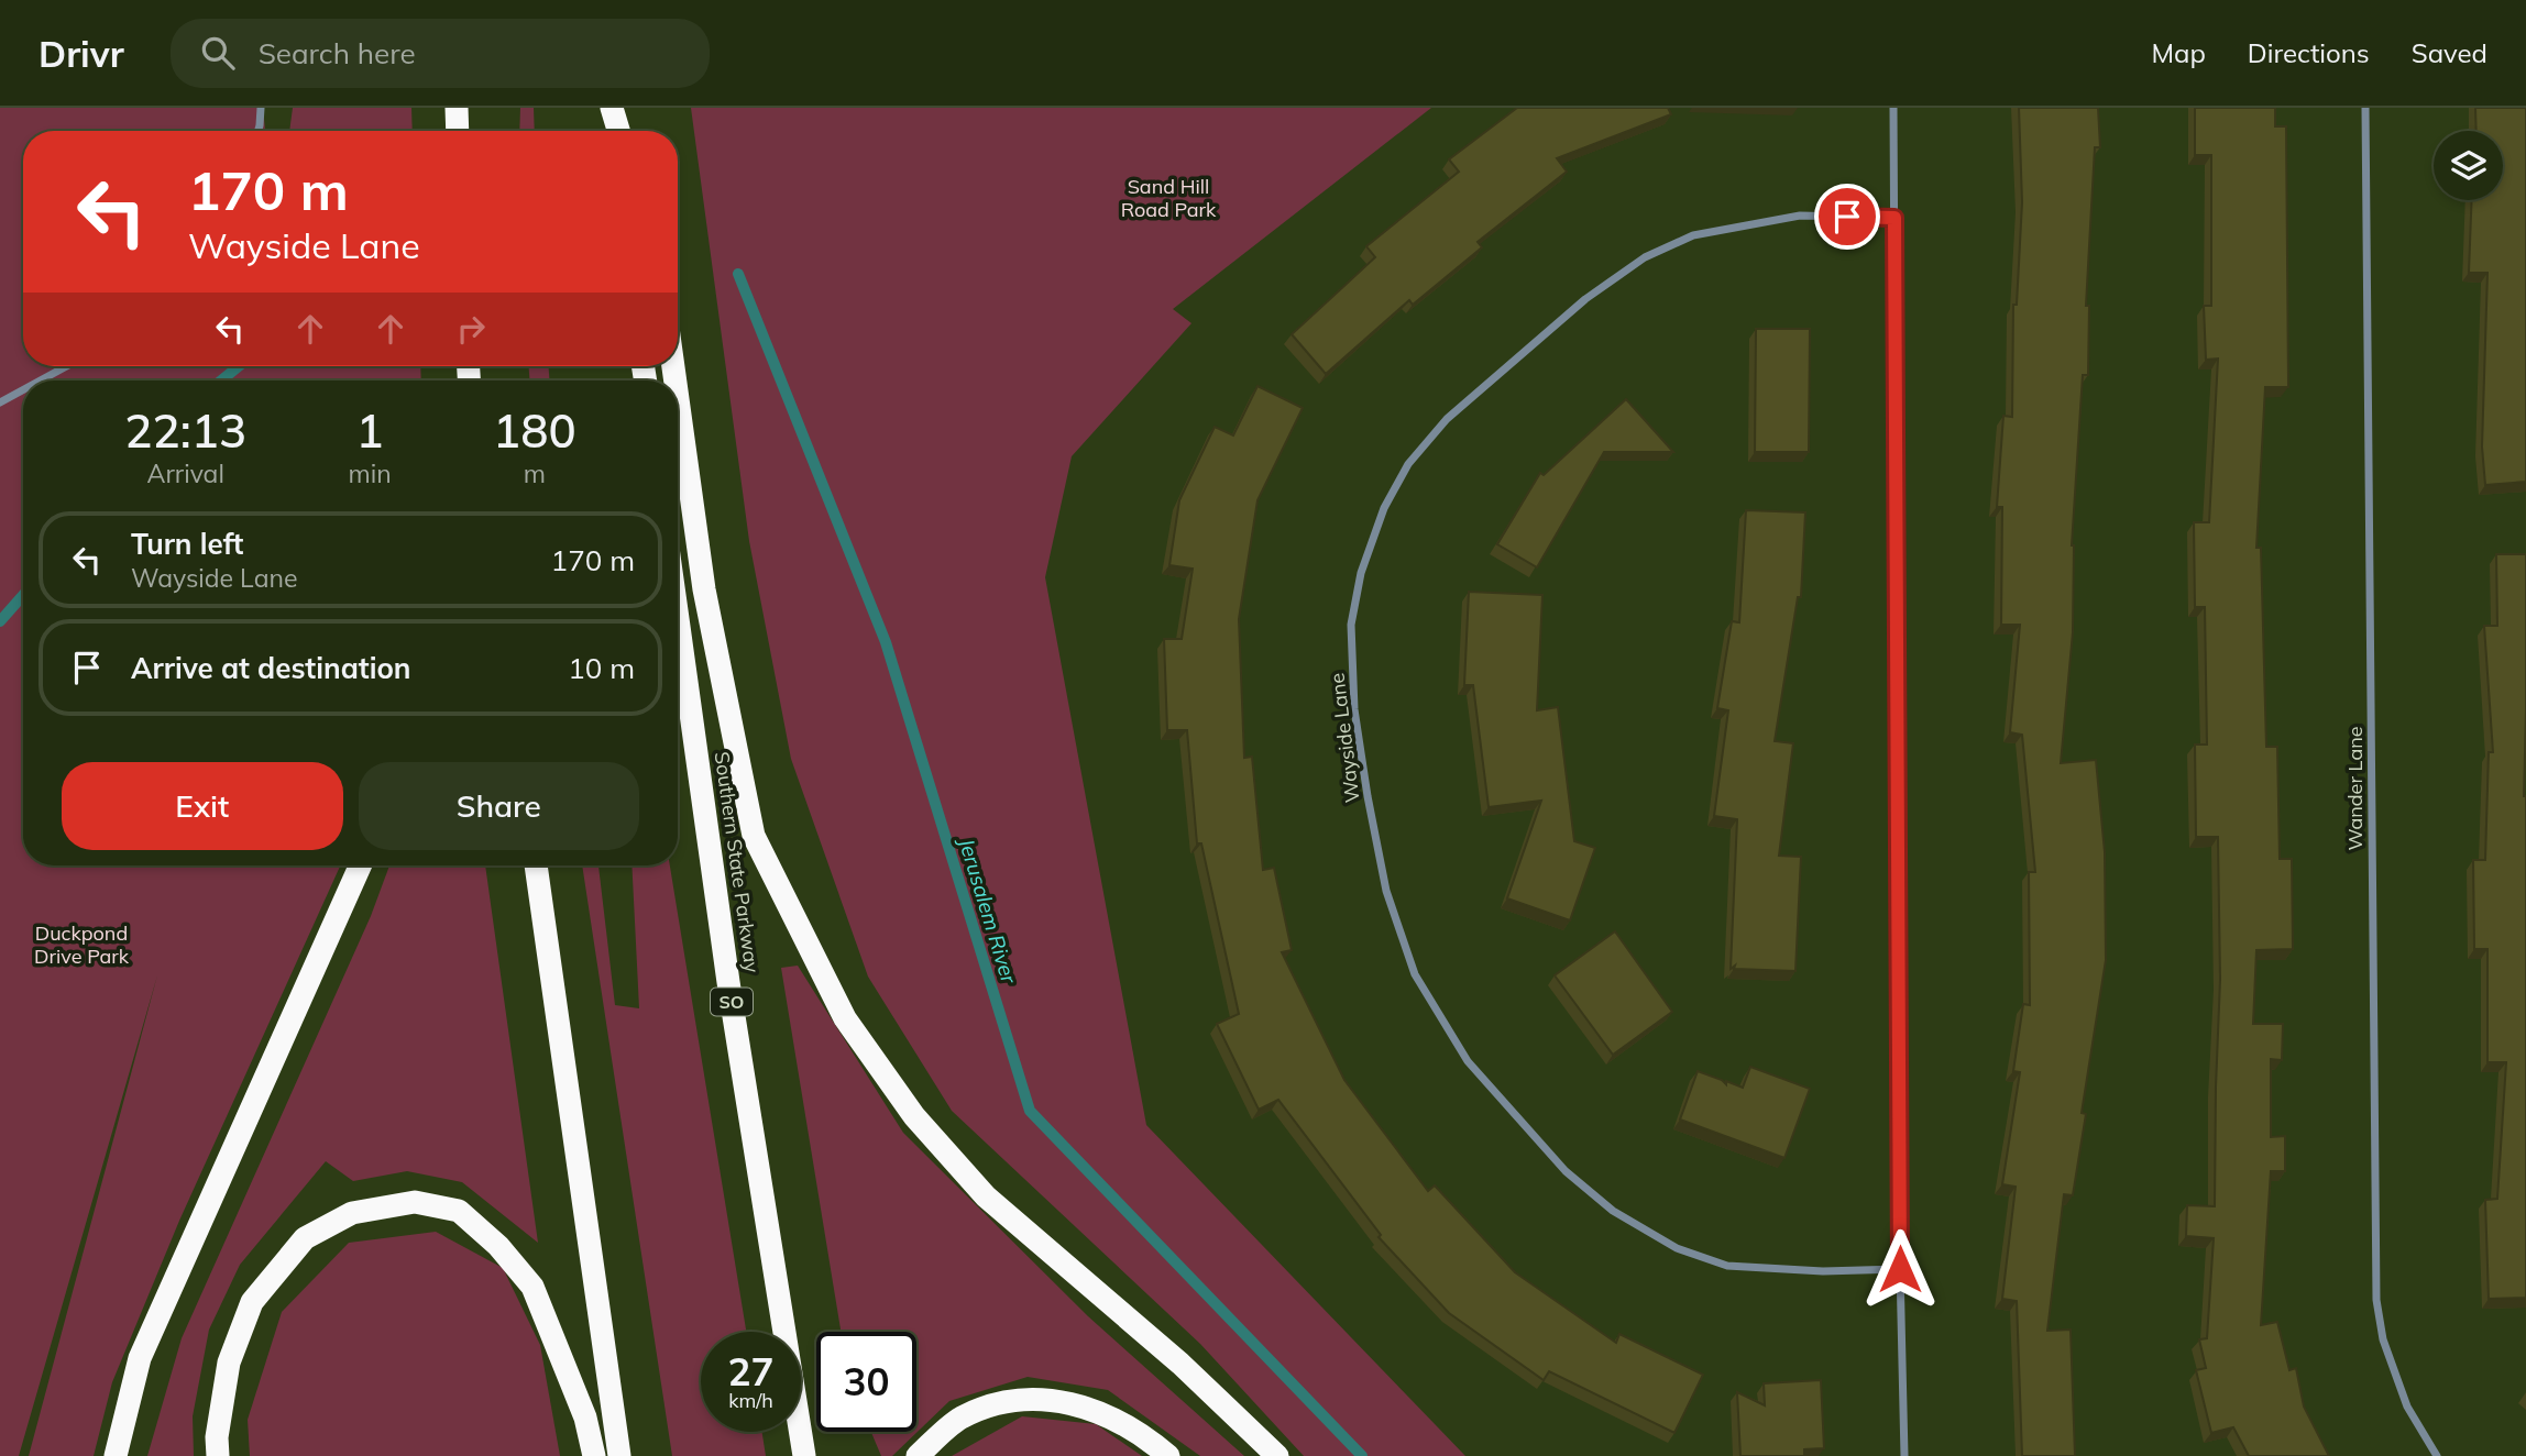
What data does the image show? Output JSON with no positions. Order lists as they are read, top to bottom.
{
  "streets": {
    "highway": ["Southern State Parkway", "SO"],
    "street": ["Wayside Lane", "Wander Lane"]
  },
  "water": ["Jerusalem River"],
  "parks": ["Sand Hill Road Park", "Duckpond Drive Park"],
  "page": {
    "header": "Drivr",
    "search": "Search here",
    "nav": ["Map", "Directions", "Saved"],
    "turn": ["170 m", "Wayside Lane"],
    "eta": [
      "22:13",
      "Arrival",
      "1",
      "min",
      "180",
      "m"
    ],
    "list": [
      {
        "name": "Turn left",
        "note": "Wayside Lane",
        "value": "170 m"
      },
      {
        "name": "Arrive at destination",
        "value": "10 m"
      }
    ],
    "buttons": ["Exit", "Share"],
    "speed": "27 km/h",
    "limit": "30"
  }
}
